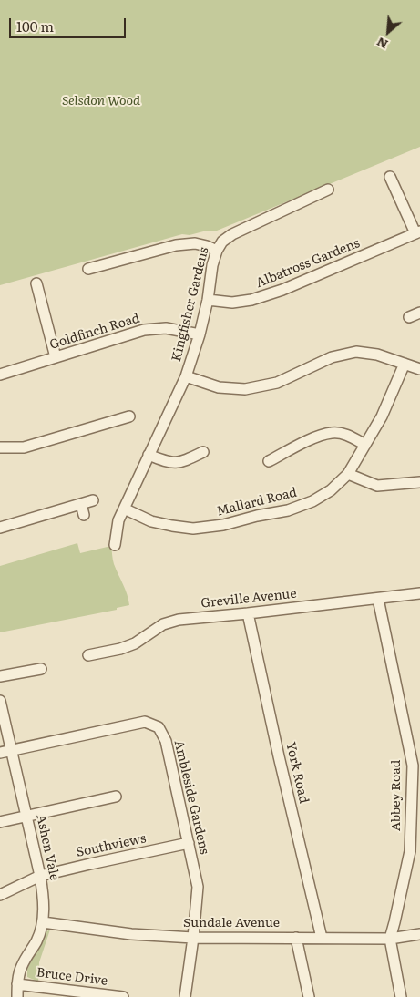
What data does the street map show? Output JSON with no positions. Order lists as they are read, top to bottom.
{
  "streets": {
    "street": [
      "Albatross Gardens",
      "Kingfisher Gardens",
      "Goldfinch Road",
      "Mallard Road",
      "Greville Avenue",
      "York Road",
      "Abbey Road",
      "Ambleside Gardens",
      "Southviews",
      "Ashen Vale",
      "Sundale Avenue",
      "Bruce Drive"
    ]
  },
  "crossings": [
    ["Albatross Gardens", "Kingfisher Gardens"],
    ["Kingfisher Gardens", "Goldfinch Road"],
    ["Kingfisher Gardens", "Mallard Road"],
    ["Greville Avenue", "York Road"],
    ["Greville Avenue", "Abbey Road"],
    ["York Road", "Sundale Avenue"],
    ["Abbey Road", "Sundale Avenue"],
    ["Ambleside Gardens", "Southviews"],
    ["Ambleside Gardens", "Ashen Vale"],
    ["Ambleside Gardens", "Sundale Avenue"],
    ["Southviews", "Ashen Vale"],
    ["Ashen Vale", "Sundale Avenue"],
    ["Ashen Vale", "Bruce Drive"]
  ],
  "parks": ["Selsdon Wood"],
  "scale_bar": "100 m",
  "north": "bottom left"
}
